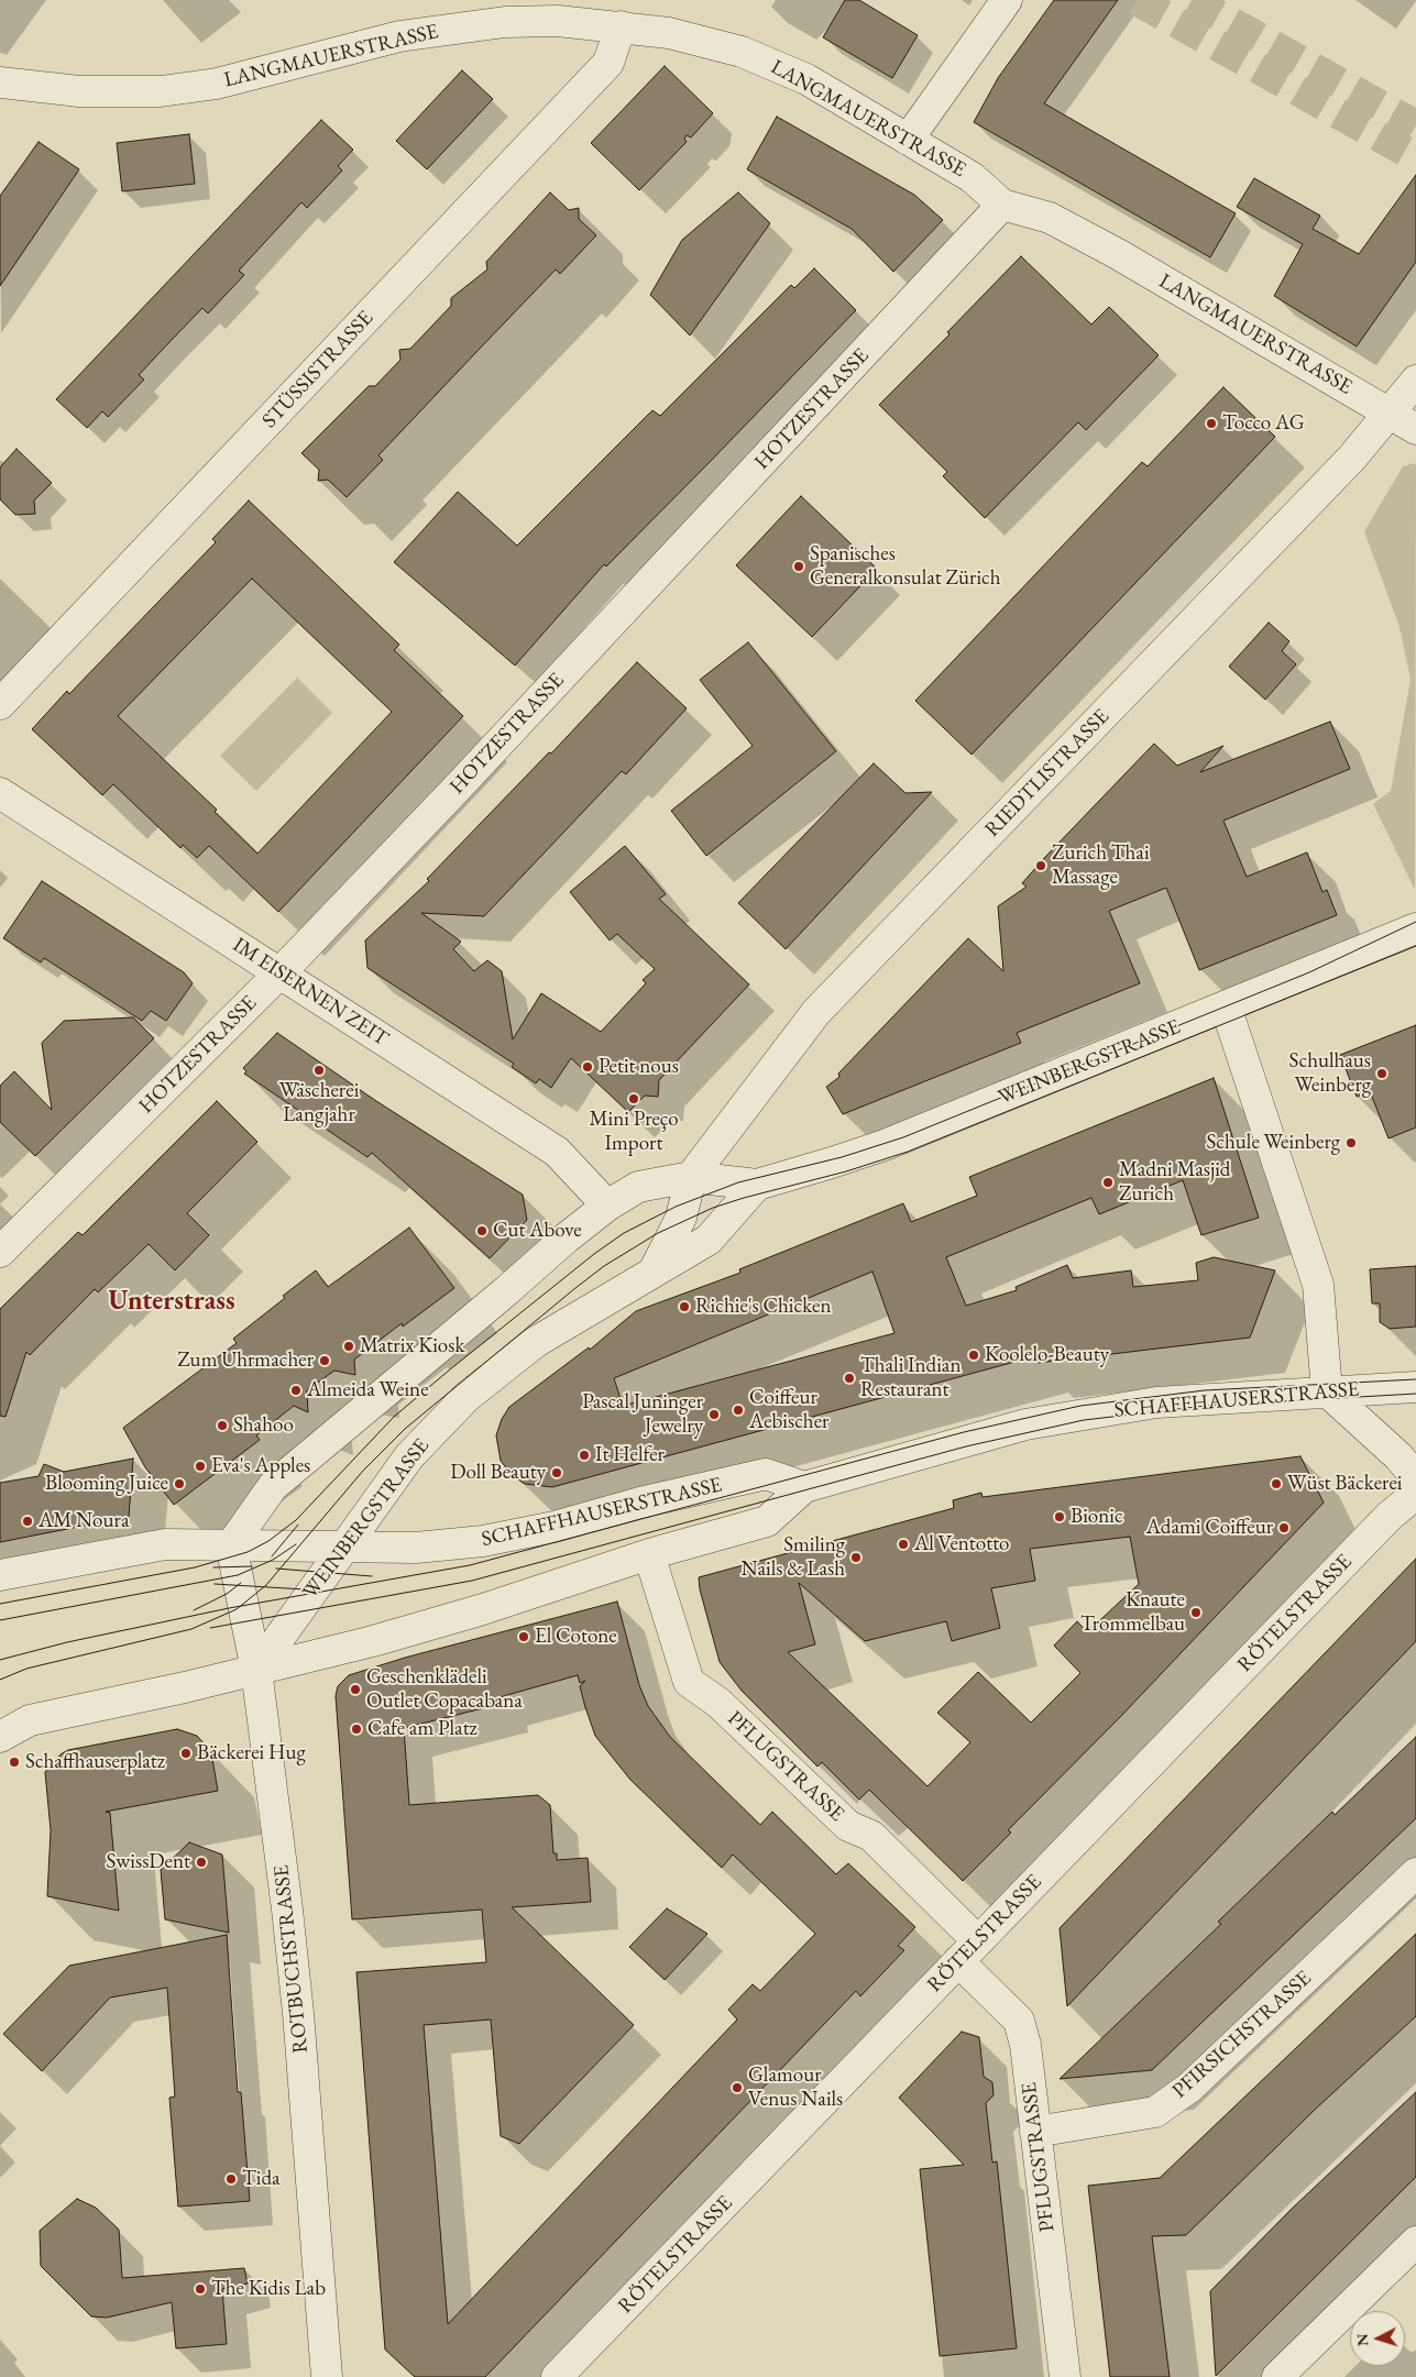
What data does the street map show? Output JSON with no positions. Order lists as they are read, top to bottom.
{
  "streets": {
    "street": [
      "LANGMAUERSTRASSE",
      "STÜSSISTRASSE",
      "HOTZESTRASSE",
      "RIEDTLISTRASSE",
      "IM EISERNEN ZEIT",
      "WEINBERGSTRASSE",
      "SCHAFFHAUSERSTRASSE",
      "RÖTELSTRASSE",
      "PFLUGSTRASSE",
      "ROTBUCHSTRASSE",
      "PFIRSICHSTRASSE"
    ]
  },
  "crossings": [
    ["LANGMAUERSTRASSE", "STÜSSISTRASSE"],
    ["LANGMAUERSTRASSE", "HOTZESTRASSE"],
    ["LANGMAUERSTRASSE", "RIEDTLISTRASSE"],
    ["HOTZESTRASSE", "IM EISERNEN ZEIT"],
    ["RIEDTLISTRASSE", "WEINBERGSTRASSE"],
    ["IM EISERNEN ZEIT", "WEINBERGSTRASSE"],
    ["WEINBERGSTRASSE", "SCHAFFHAUSERSTRASSE"],
    ["WEINBERGSTRASSE", "ROTBUCHSTRASSE"],
    ["SCHAFFHAUSERSTRASSE", "PFLUGSTRASSE"],
    ["SCHAFFHAUSERSTRASSE", "ROTBUCHSTRASSE"],
    ["RÖTELSTRASSE", "PFLUGSTRASSE"],
    ["PFLUGSTRASSE", "PFIRSICHSTRASSE"]
  ],
  "districts": ["Unterstrass"],
  "places": [
    "Tocco AG",
    "Spanisches Generalkonsulat Zürich",
    "Zurich Thai Massage",
    "Petit nous",
    "Wäscherei Langjahr",
    "Schulhaus Weinberg",
    "Mini Preço Import",
    "Schule Weinberg",
    "Madni Masjid Zurich",
    "Cut Above",
    "Richie's Chicken",
    "Matrix Kiosk",
    "Koolelo-Beauty",
    "Zum Uhrmacher",
    "Thali Indian Restaurant",
    "Almeida Weine",
    "Coiffeur Aebischer",
    "Pascal Juninger Jewelry",
    "Shahoo",
    "It Helfer",
    "Eva's Apples",
    "Doll Beauty",
    "Blooming Juice",
    "Wüst Bäckerei",
    "Bionic",
    "AM Noura",
    "Adami Coiffeur",
    "Al Ventotto",
    "Smiling Nails & Lash",
    "Knaute Trommelbau",
    "El Cotone",
    "Geschenklädeli Outlet Copacabana",
    "Cafe am Platz",
    "Bäckerei Hug",
    "Schaffhauserplatz",
    "SwissDent",
    "Glamour Venus Nails",
    "Tida",
    "The Kidis Lab"
  ],
  "north": "left"
}
